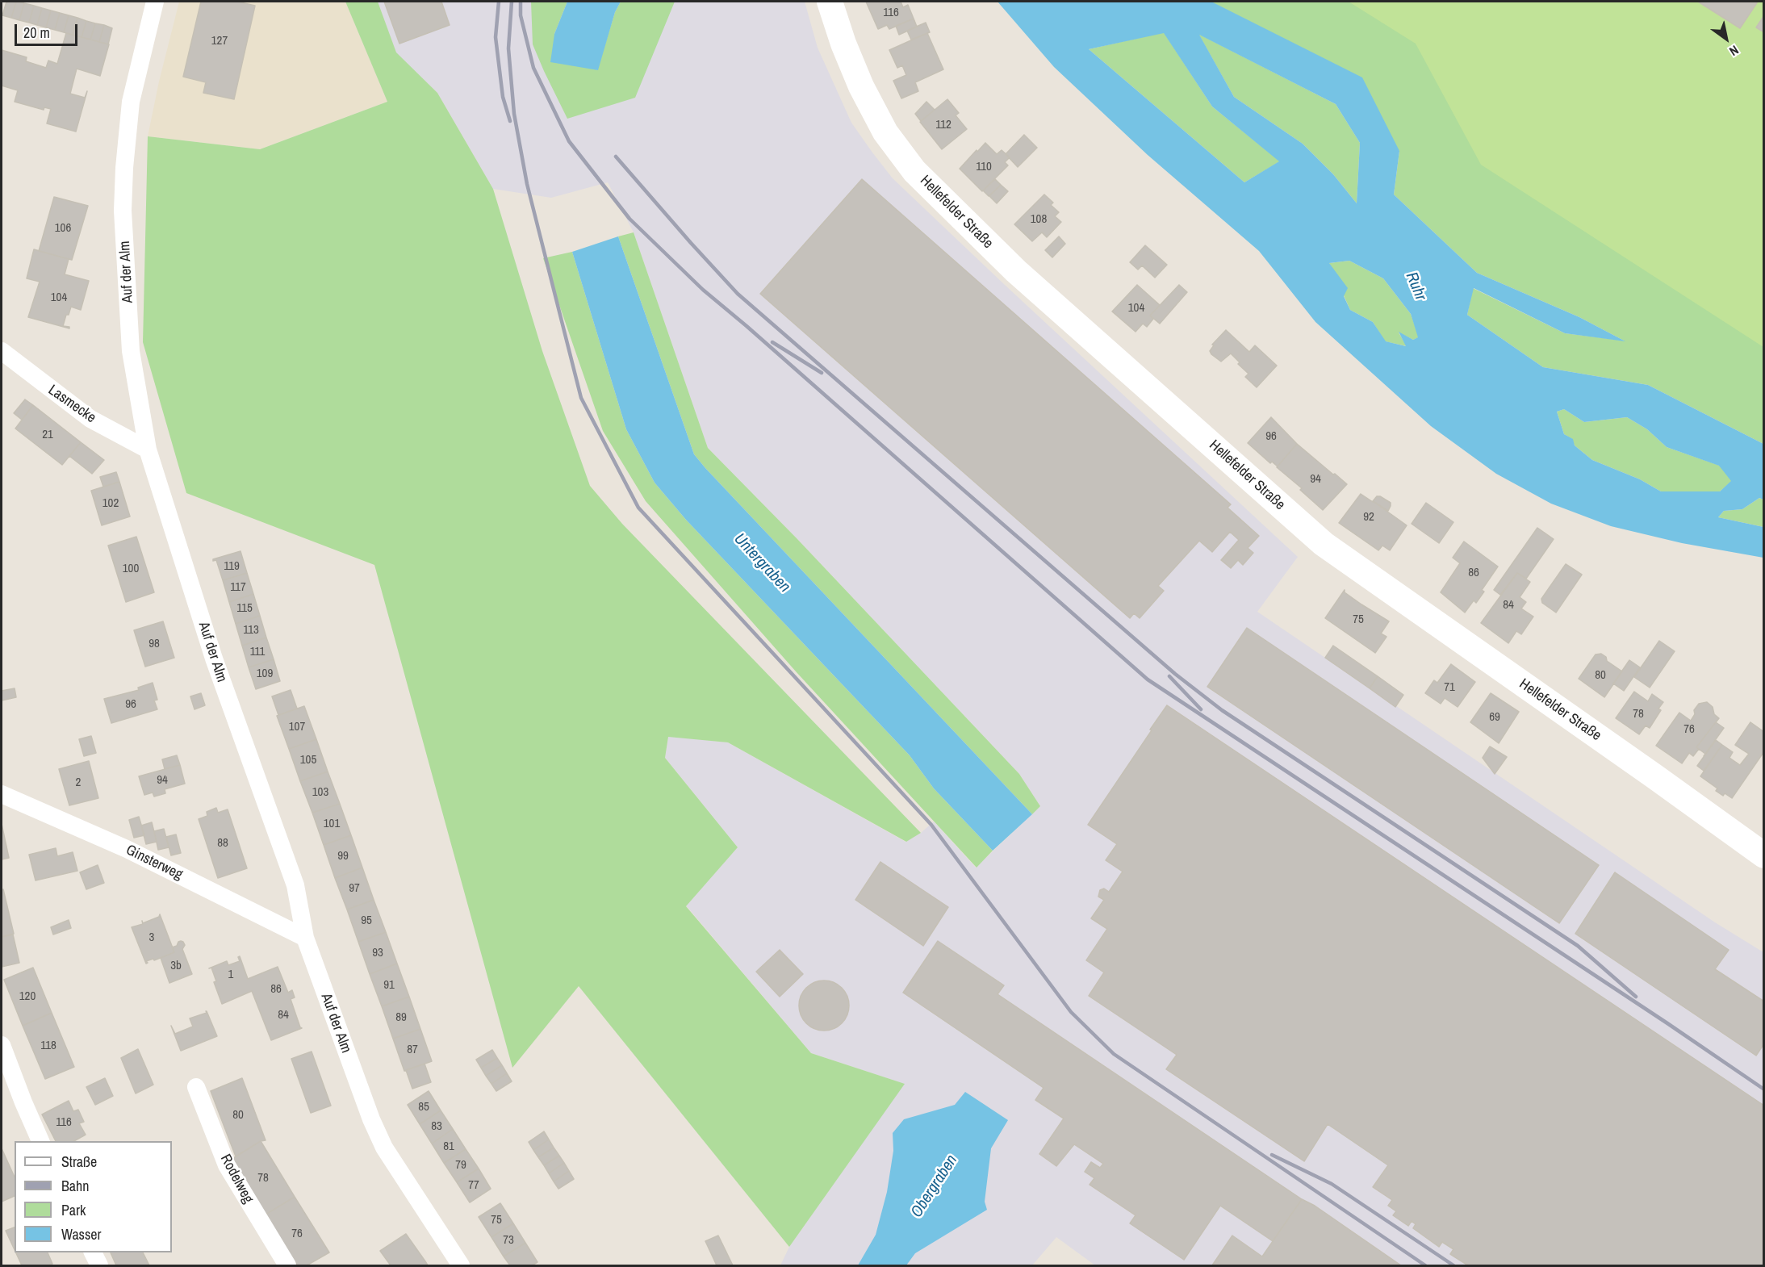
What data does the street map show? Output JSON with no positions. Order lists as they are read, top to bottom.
{
  "streets": {
    "street": [
      "Hellefelder Straße",
      "Auf der Alm",
      "Lasmecke",
      "Ginsterweg",
      "Rodelweg"
    ]
  },
  "crossings": [
    ["Auf der Alm", "Lasmecke"],
    ["Auf der Alm", "Ginsterweg"]
  ],
  "water": ["Ruhr", "Untergraben", "Obergraben"],
  "house_numbers": [
    "116",
    "127",
    "112",
    "110",
    "108",
    "106",
    "104",
    "104",
    "21",
    "96",
    "94",
    "102",
    "92",
    "119",
    "100",
    "86",
    "117",
    "84",
    "115",
    "75",
    "113",
    "98",
    "111",
    "109",
    "80",
    "71",
    "96",
    "78",
    "69",
    "107",
    "76",
    "105",
    "94",
    "2",
    "103",
    "101",
    "88",
    "99",
    "97",
    "95",
    "3",
    "93",
    "3b",
    "1",
    "91",
    "86",
    "120",
    "84",
    "89",
    "118",
    "87",
    "85",
    "80",
    "116",
    "83",
    "81",
    "79",
    "78",
    "77",
    "75",
    "76",
    "73"
  ],
  "legend": [
    "Straße",
    "Bahn",
    "Park",
    "Wasser"
  ],
  "scale_bar": "20 m",
  "north": "bottom right"
}
